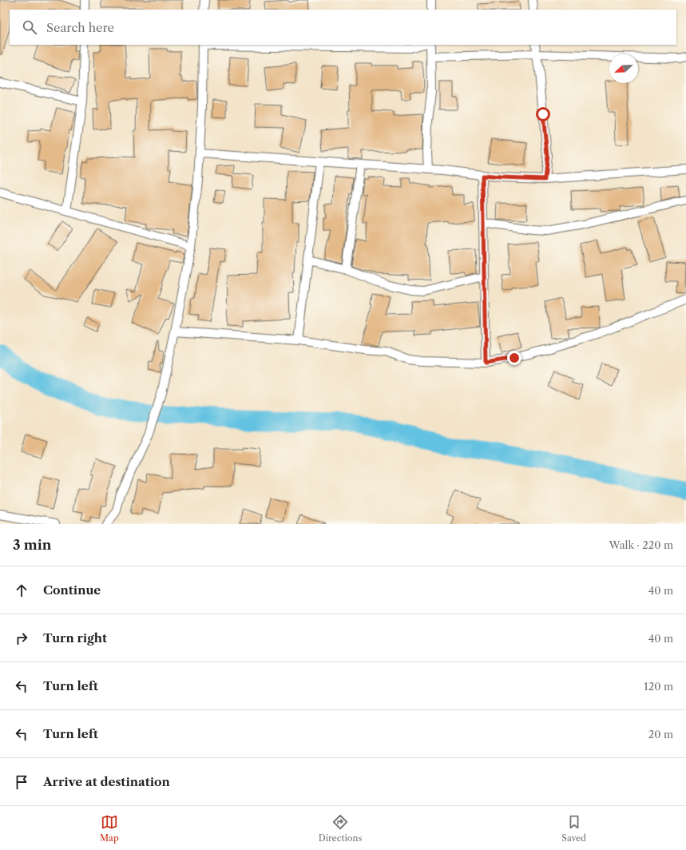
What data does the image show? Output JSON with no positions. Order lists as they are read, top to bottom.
{
  "north": "bottom left",
  "page": {
    "search": "Search here",
    "heading": ["3 min", "Walk · 220 m"],
    "list": [
      ["Continue", "40 m"],
      ["Turn right", "40 m"],
      ["Turn left", "120 m"],
      ["Turn left", "20 m"],
      "Arrive at destination"
    ],
    "nav": ["Map", "Directions", "Saved"]
  }
}
